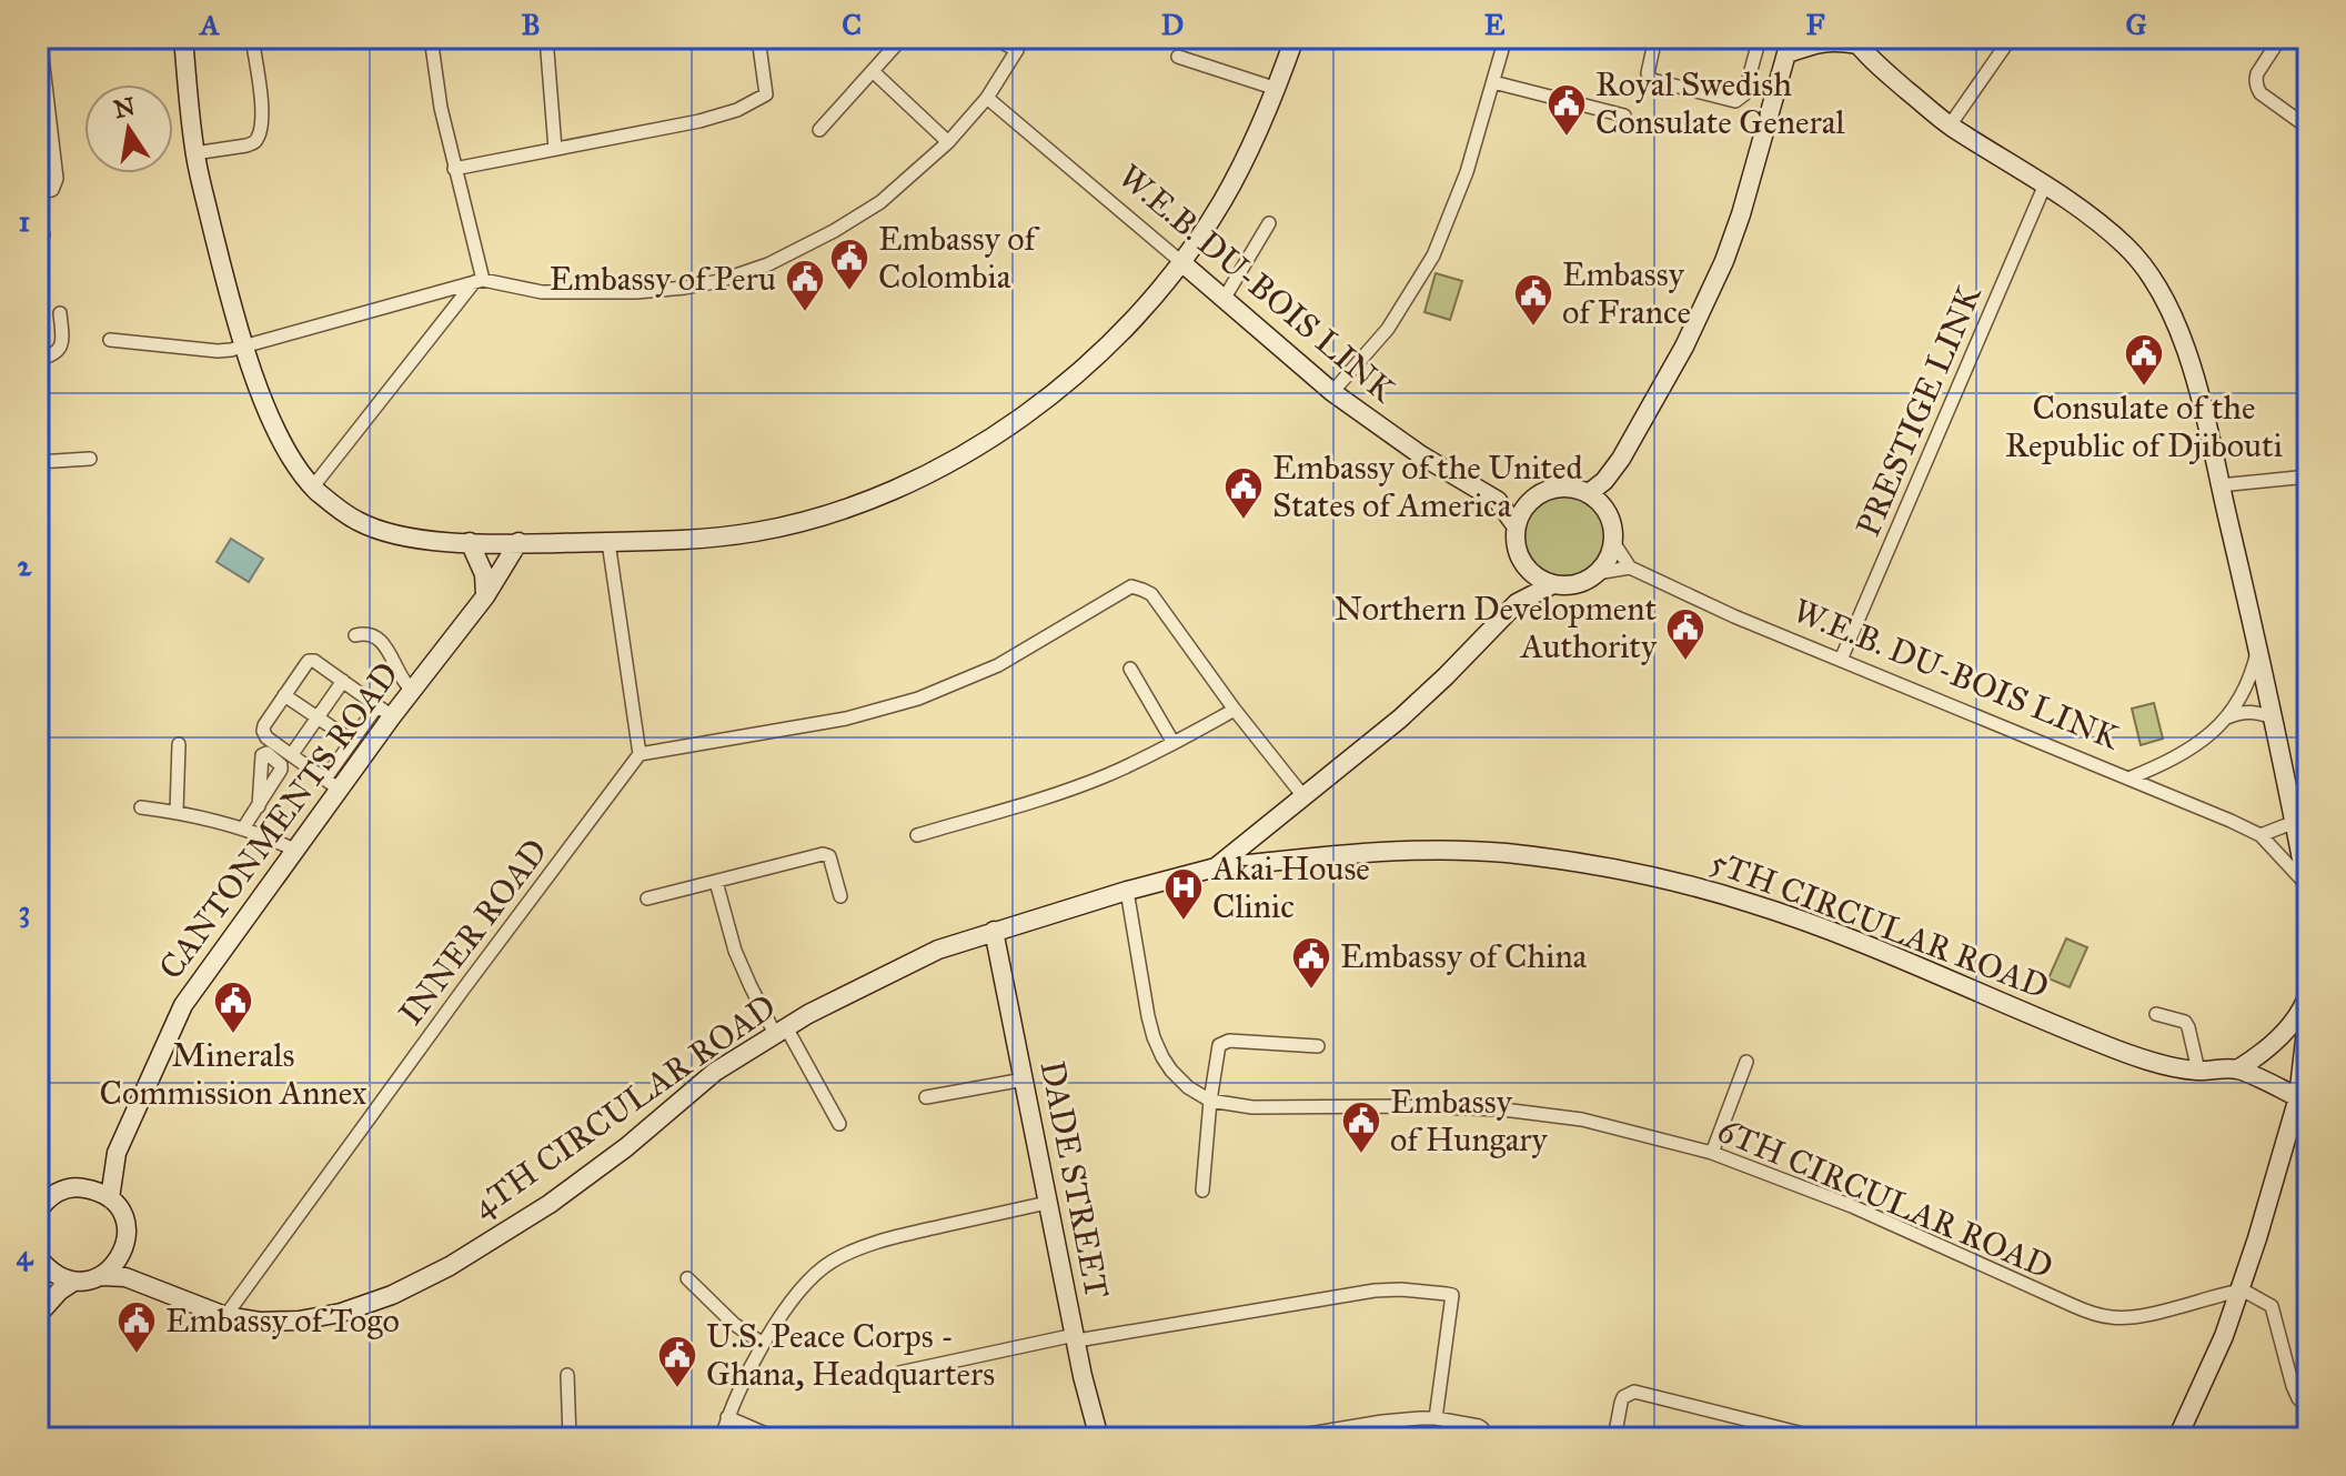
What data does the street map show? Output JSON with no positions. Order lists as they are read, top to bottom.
{
  "streets": {
    "street": [
      "W.E.B. DU-BOIS LINK",
      "PRESTIGE LINK",
      "CANTONMENTS ROAD",
      "5TH CIRCULAR ROAD",
      "INNER ROAD",
      "4TH CIRCULAR ROAD",
      "DADE STREET",
      "6TH CIRCULAR ROAD"
    ]
  },
  "crossings": [
    ["W.E.B. DU-BOIS LINK", "PRESTIGE LINK"],
    ["W.E.B. DU-BOIS LINK", "4TH CIRCULAR ROAD"],
    ["5TH CIRCULAR ROAD", "4TH CIRCULAR ROAD"],
    ["INNER ROAD", "4TH CIRCULAR ROAD"],
    ["4TH CIRCULAR ROAD", "DADE STREET"],
    ["4TH CIRCULAR ROAD", "6TH CIRCULAR ROAD"]
  ],
  "places": {
    "public building": [
      "Royal Swedish Consulate General",
      "Embassy of Colombia",
      "Embassy of Peru",
      "Embassy of France",
      "Consulate of the Republic of Djibouti",
      "Embassy of the United States of America",
      "Northern Development Authority",
      "Embassy of China",
      "Minerals Commission Annex",
      "Embassy of Hungary",
      "Embassy of Togo",
      "U.S. Peace Corps - Ghana, Headquarters"
    ],
    "hospital": ["Akai House Clinic"]
  },
  "north": "top",
  "grid": {
    "columns": [
      "A",
      "B",
      "C",
      "D",
      "E",
      "F",
      "G"
    ],
    "rows": [
      "1",
      "2",
      "3",
      "4"
    ]
  }
}
